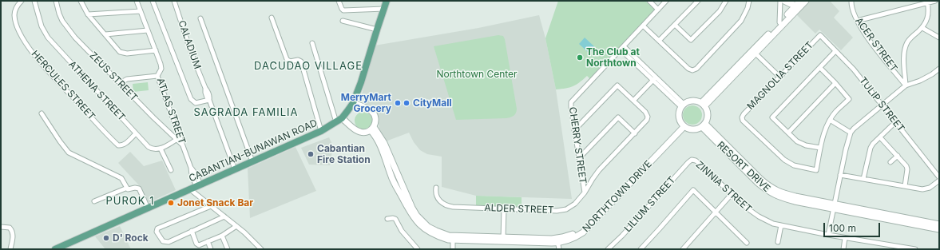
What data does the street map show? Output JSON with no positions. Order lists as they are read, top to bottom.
{
  "streets": {
    "main road": ["CABANTIAN-BUNAWAN ROAD"],
    "street": [
      "CALADIUM",
      "ACER STREET",
      "MAGNOLIA STREET",
      "ZEUS STREET",
      "HERCULES STREET",
      "ATHENA STREET",
      "TULIP STREET",
      "ATLAS STREET",
      "CHERRY STREET",
      "RESORT DRIVE",
      "ZINNIA STREET",
      "NORTHTOWN DRIVE",
      "LILIUM STREET",
      "ALDER STREET"
    ]
  },
  "crossings": [
    ["CALADIUM", "CABANTIAN-BUNAWAN ROAD"],
    ["MAGNOLIA STREET", "TULIP STREET"],
    ["ZEUS STREET", "ATLAS STREET"],
    ["HERCULES STREET", "ATHENA STREET"],
    ["ATLAS STREET", "CABANTIAN-BUNAWAN ROAD"],
    ["CHERRY STREET", "ALDER STREET"],
    ["CABANTIAN-BUNAWAN ROAD", "NORTHTOWN DRIVE"],
    ["RESORT DRIVE", "NORTHTOWN DRIVE"],
    ["ZINNIA STREET", "LILIUM STREET"]
  ],
  "districts": ["DACUDAO VILLAGE", "SAGRADA FAMILIA", "PUROK 1"],
  "parks": ["Northtown Center"],
  "places": [
    "The Club at Northtown",
    "MerryMart Grocery",
    "CityMall",
    "Cabantian Fire Station",
    "Jonet Snack Bar",
    "D' Rock"
  ],
  "scale_bar": "100 m"
}
